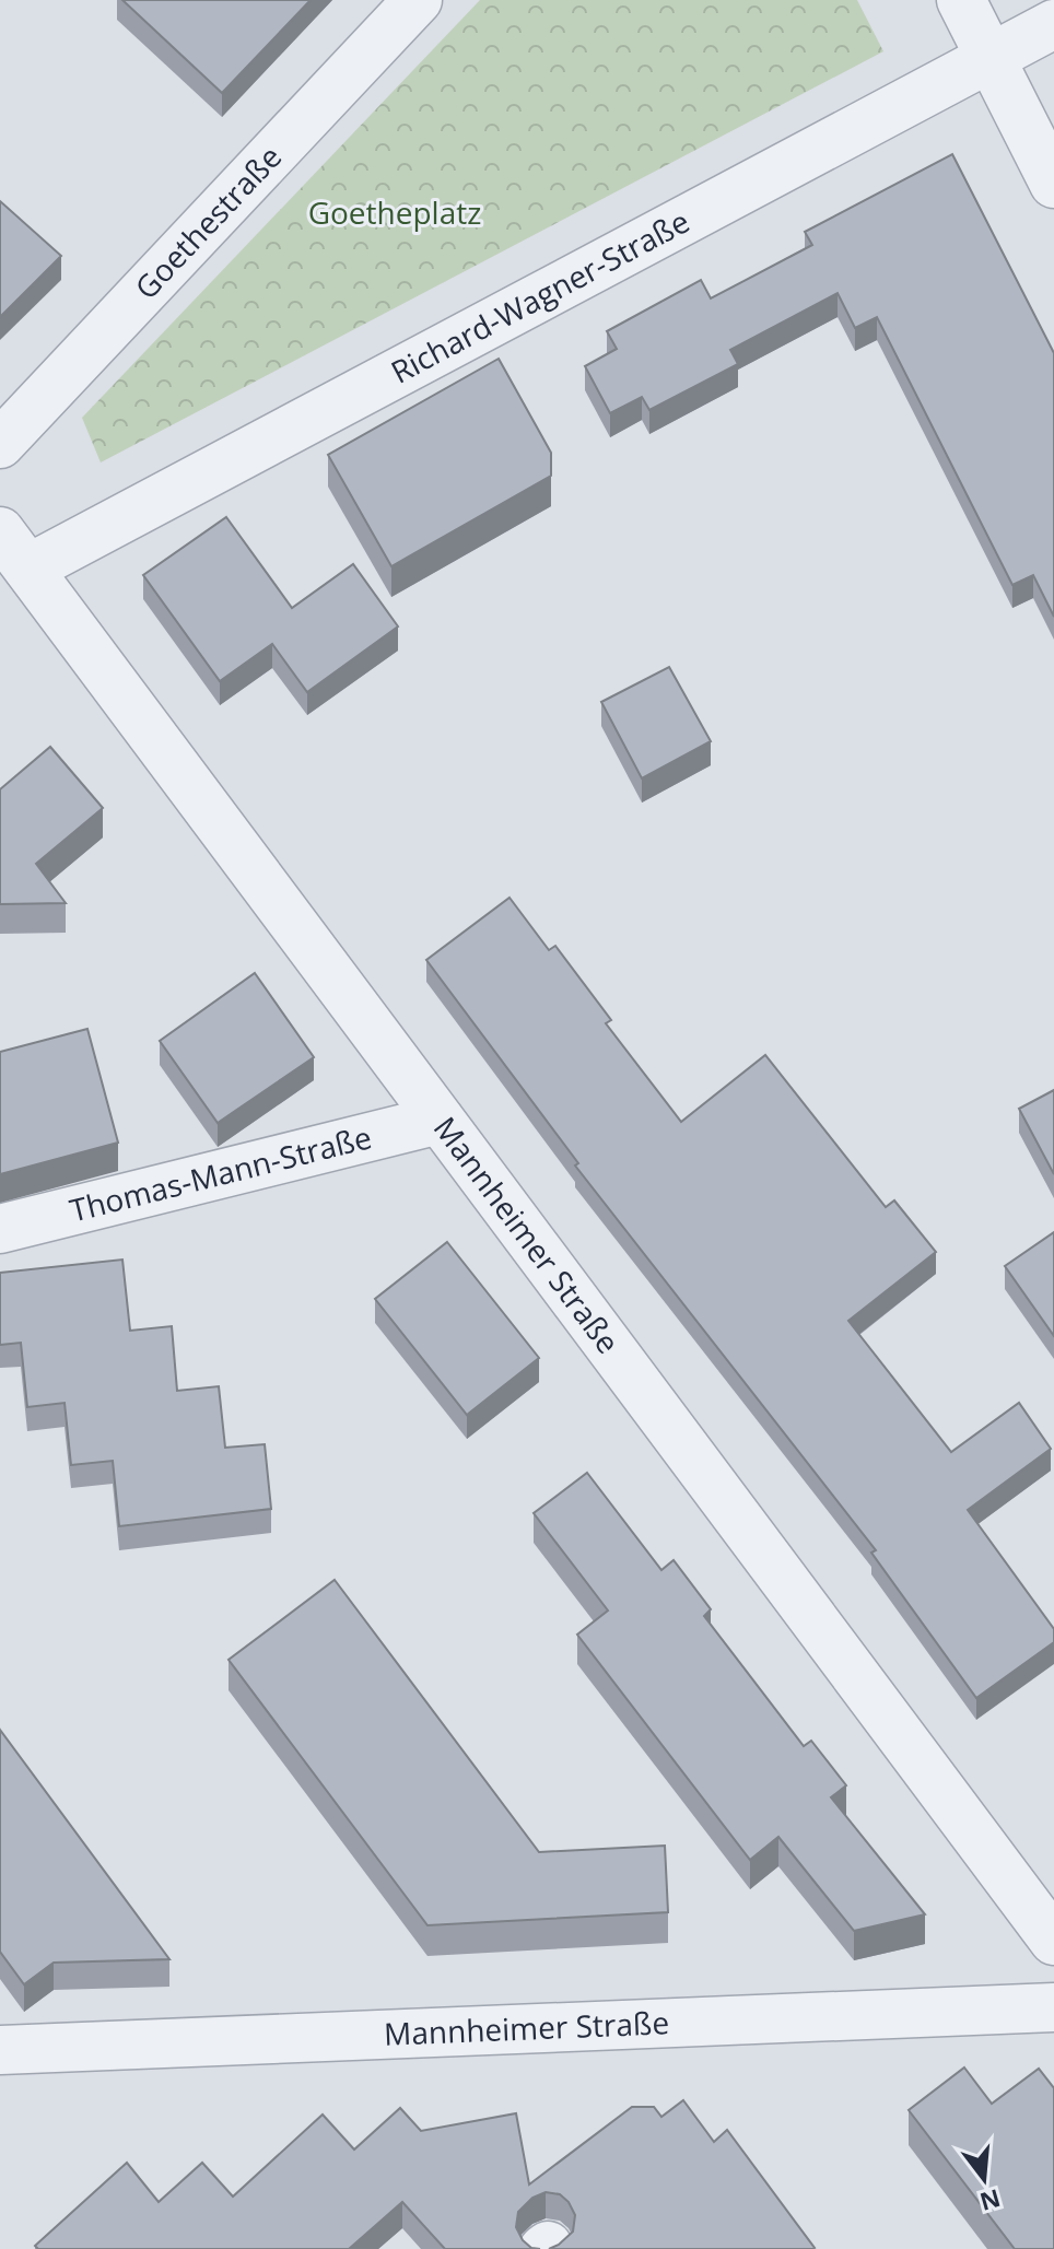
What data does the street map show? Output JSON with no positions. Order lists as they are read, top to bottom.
{
  "streets": {
    "street": [
      "Goethestraße",
      "Richard-Wagner-Straße",
      "Thomas-Mann-Straße",
      "Mannheimer Straße"
    ]
  },
  "crossings": [
    ["Richard-Wagner-Straße", "Mannheimer Straße"],
    ["Thomas-Mann-Straße", "Mannheimer Straße"]
  ],
  "parks": ["Goetheplatz"],
  "north": "bottom"
}
